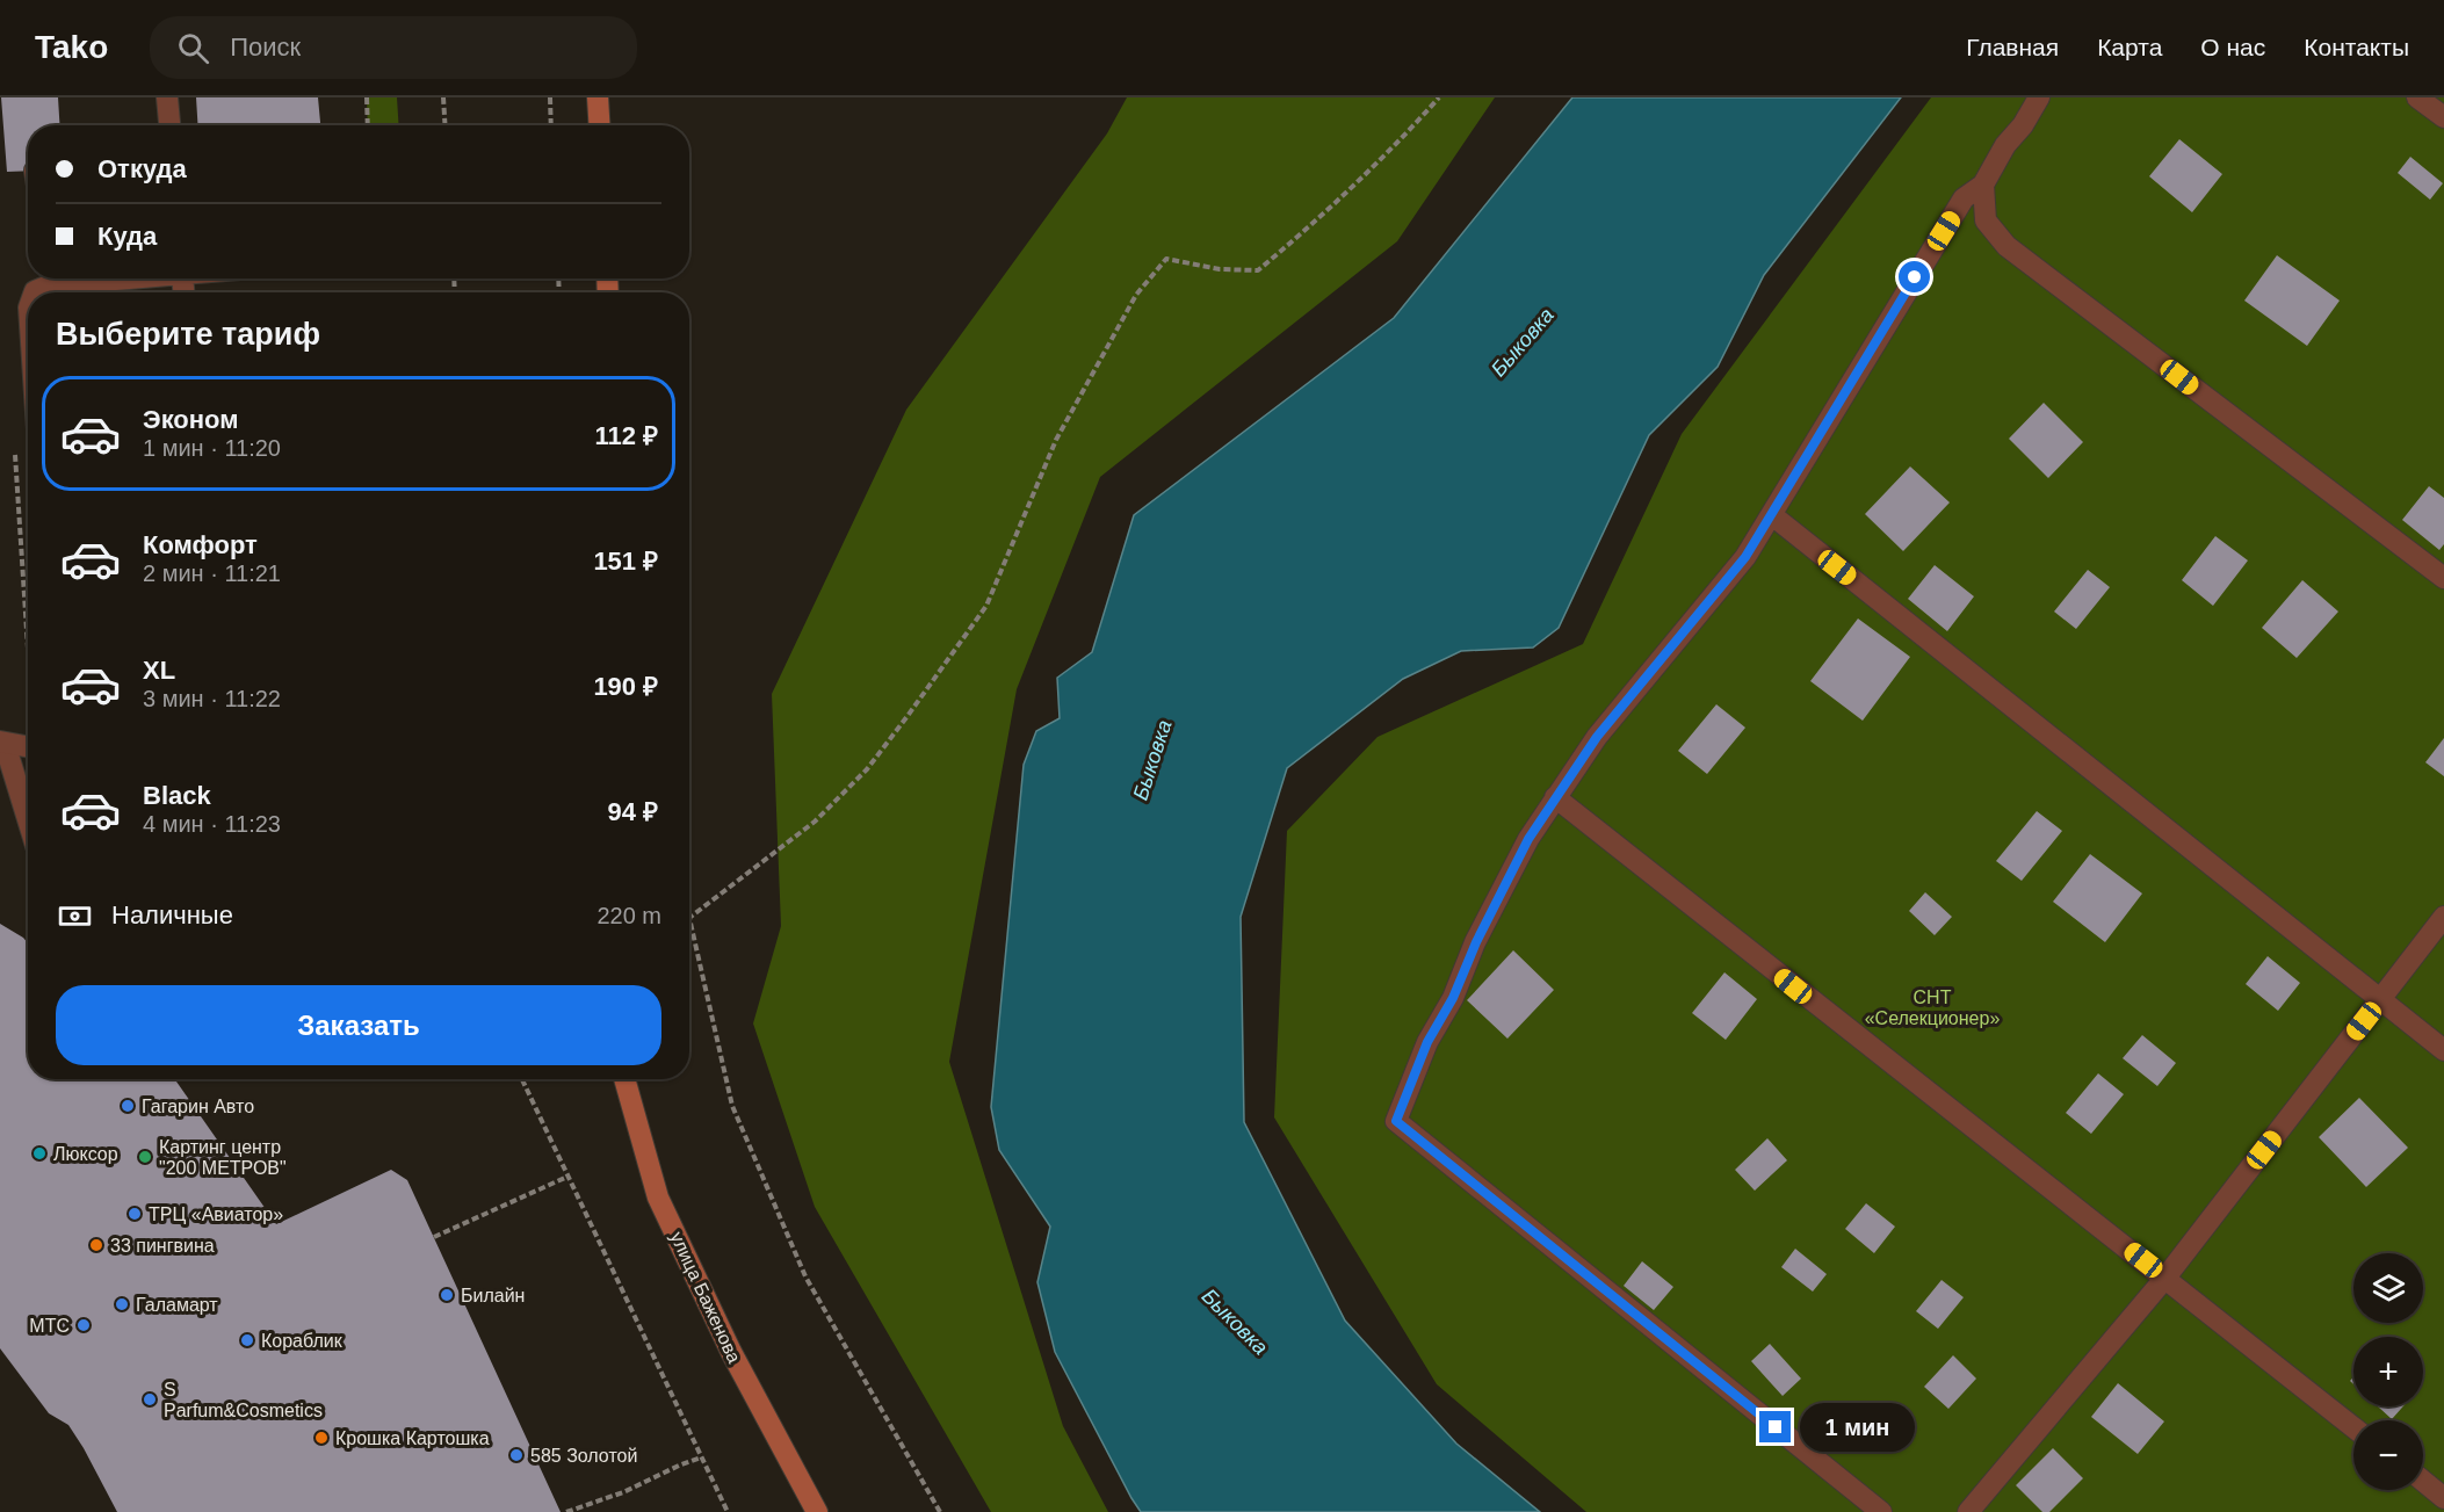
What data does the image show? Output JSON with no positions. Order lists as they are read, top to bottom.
{
  "streets": {
    "street": ["улица Баженова"]
  },
  "water": ["Быковка"],
  "parks": ["СНТ «Селекционер»"],
  "places": [
    "Гагарин Авто",
    "Люксор",
    "Картинг центр \"200 МЕТРОВ\"",
    "ТРЦ «Авиатор»",
    "33 пингвина",
    "Билайн",
    "Галамарт",
    "МТС",
    "Кораблик",
    "S Parfum&Cosmetics",
    "Крошка Картошка",
    "585 Золотой"
  ],
  "page": {
    "header": "Tako",
    "search": "Поиск",
    "nav": [
      "Главная",
      "Карта",
      "О нас",
      "Контакты"
    ],
    "banner": ["Откуда", "Куда"],
    "heading": "Выберите тариф",
    "list": [
      {
        "name": "Эконом",
        "note": "1 мин · 11:20",
        "value": "112 ₽"
      },
      {
        "name": "Комфорт",
        "note": "2 мин · 11:21",
        "value": "151 ₽"
      },
      {
        "name": "XL",
        "note": "3 мин · 11:22",
        "value": "190 ₽"
      },
      {
        "name": "Black",
        "note": "4 мин · 11:23",
        "value": "94 ₽"
      }
    ],
    "pay": ["Наличные", "220 m"],
    "buttons": "Заказать",
    "map_buttons": ["+", "−"],
    "bubble": "1 мин"
  }
}
